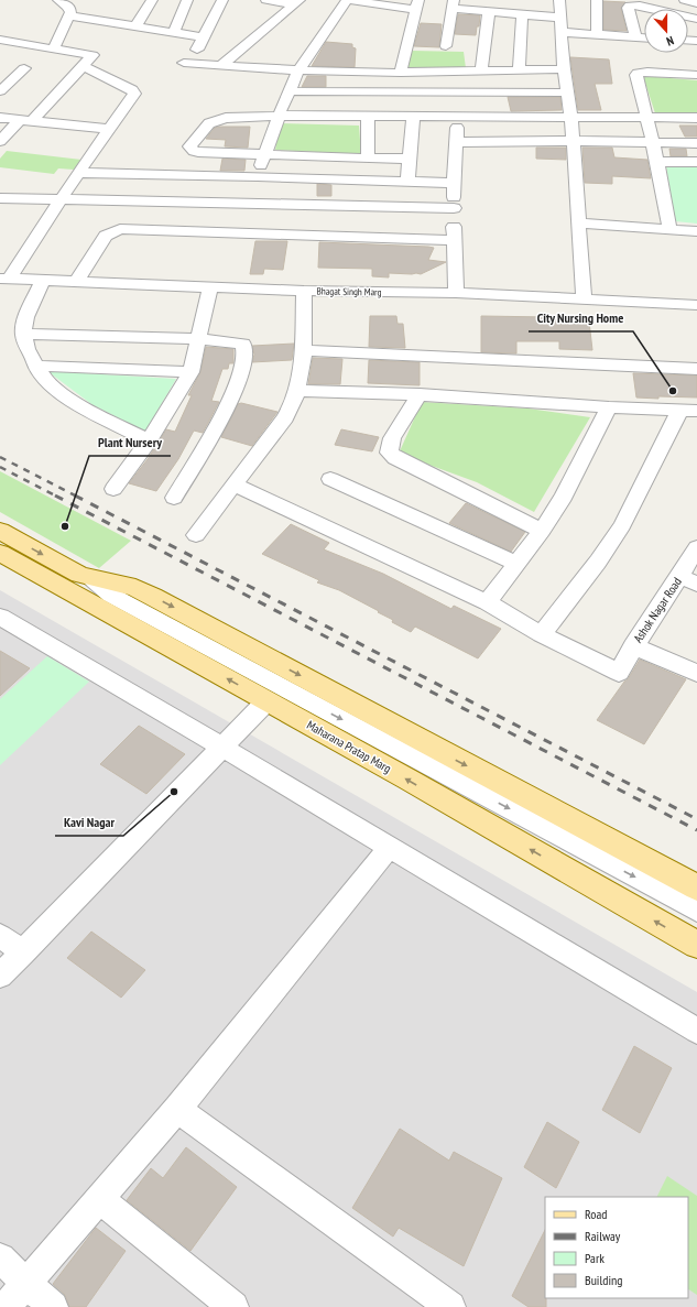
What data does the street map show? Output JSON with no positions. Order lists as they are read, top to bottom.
{
  "streets": {
    "main road": ["Maharana Pratap Marg"],
    "street": ["Bhagat Singh Marg", "Ashok Nagar Road"]
  },
  "places": ["City Nursing Home", "Plant Nursery", "Kavi Nagar"],
  "legend": [
    "Road",
    "Railway",
    "Park",
    "Building"
  ],
  "north": "bottom"
}
